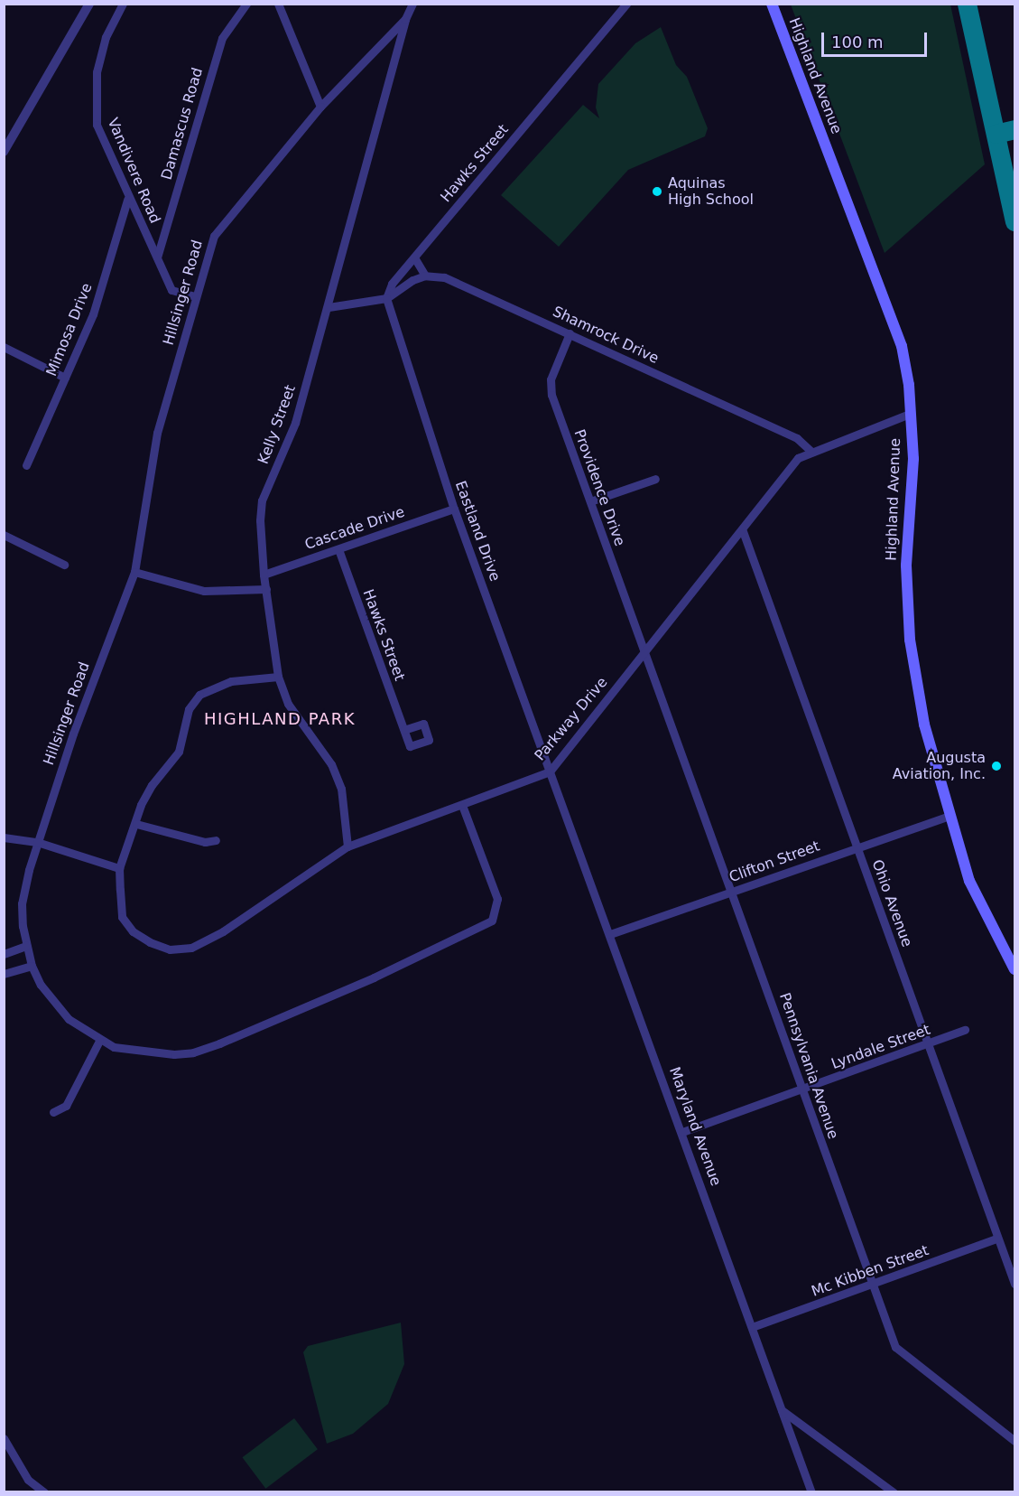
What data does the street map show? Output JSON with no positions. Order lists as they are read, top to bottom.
{
  "streets": {
    "main road": ["Highland Avenue"],
    "street": [
      "Damascus Road",
      "Hawks Street",
      "Vandivere Road",
      "Hillsinger Road",
      "Mimosa Drive",
      "Shamrock Drive",
      "Kelly Street",
      "Providence Drive",
      "Cascade Drive",
      "Eastland Drive",
      "Parkway Drive",
      "Clifton Street",
      "Ohio Avenue",
      "Lyndale Street",
      "Pennsylvania Avenue",
      "Maryland Avenue",
      "Mc Kibben Street"
    ]
  },
  "crossings": [
    ["Highland Avenue", "Parkway Drive"],
    ["Highland Avenue", "Clifton Street"],
    ["Damascus Road", "Vandivere Road"],
    ["Hawks Street", "Cascade Drive"],
    ["Hawks Street", "Eastland Drive"],
    ["Vandivere Road", "Hillsinger Road"],
    ["Vandivere Road", "Mimosa Drive"],
    ["Hillsinger Road", "Kelly Street"],
    ["Hillsinger Road", "Parkway Drive"],
    ["Shamrock Drive", "Providence Drive"],
    ["Shamrock Drive", "Parkway Drive"],
    ["Kelly Street", "Cascade Drive"],
    ["Kelly Street", "Parkway Drive"],
    ["Providence Drive", "Parkway Drive"],
    ["Providence Drive", "Pennsylvania Avenue"],
    ["Cascade Drive", "Eastland Drive"],
    ["Eastland Drive", "Parkway Drive"],
    ["Eastland Drive", "Maryland Avenue"],
    ["Parkway Drive", "Ohio Avenue"],
    ["Parkway Drive", "Pennsylvania Avenue"],
    ["Parkway Drive", "Maryland Avenue"],
    ["Clifton Street", "Ohio Avenue"],
    ["Clifton Street", "Pennsylvania Avenue"],
    ["Clifton Street", "Maryland Avenue"],
    ["Ohio Avenue", "Lyndale Street"],
    ["Ohio Avenue", "Mc Kibben Street"],
    ["Lyndale Street", "Pennsylvania Avenue"],
    ["Lyndale Street", "Maryland Avenue"],
    ["Pennsylvania Avenue", "Mc Kibben Street"],
    ["Maryland Avenue", "Mc Kibben Street"]
  ],
  "districts": ["HIGHLAND PARK"],
  "places": ["Aquinas High School", "Augusta Aviation, Inc."],
  "scale_bar": "100 m"
}
